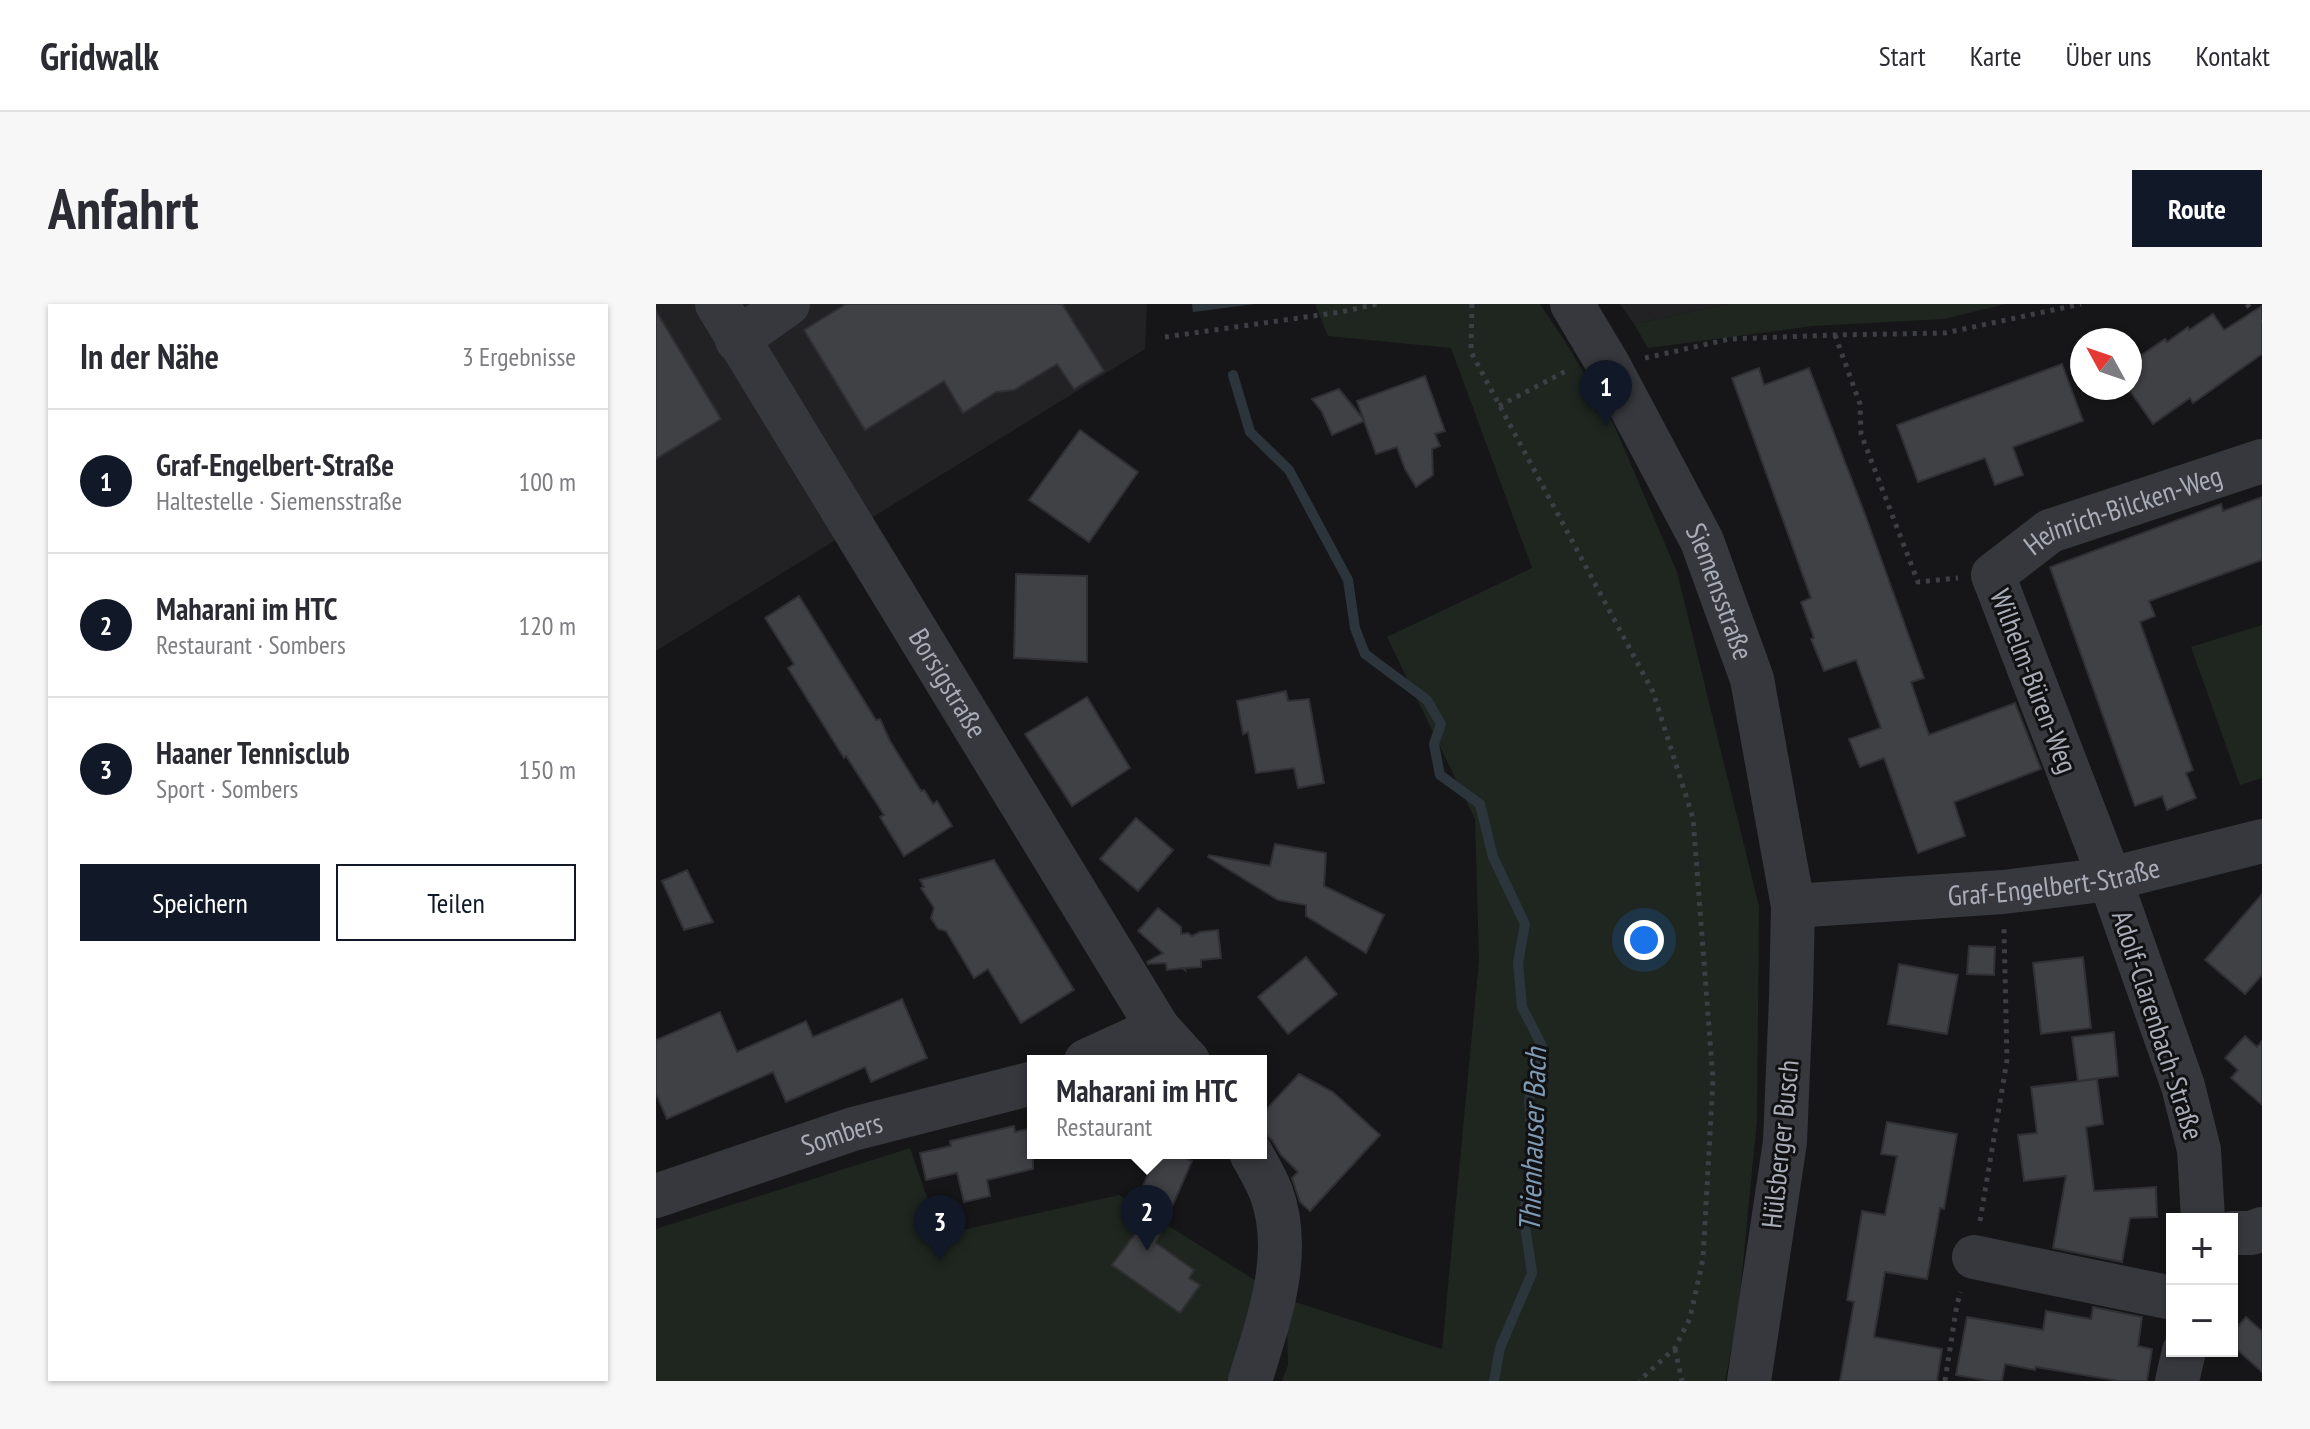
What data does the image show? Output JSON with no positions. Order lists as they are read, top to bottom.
{
  "streets": {
    "street": [
      "Heinrich-Bilcken-Weg",
      "Siemensstraße",
      "Wilhelm-Büren-Weg",
      "Borsigstraße",
      "Graf-Engelbert-Straße",
      "Adolf-Clarenbach-Straße",
      "Sombers",
      "Hülsberger Busch"
    ]
  },
  "crossings": [
    ["Heinrich-Bilcken-Weg", "Wilhelm-Büren-Weg"],
    ["Siemensstraße", "Graf-Engelbert-Straße"],
    ["Siemensstraße", "Hülsberger Busch"],
    ["Wilhelm-Büren-Weg", "Graf-Engelbert-Straße"],
    ["Wilhelm-Büren-Weg", "Adolf-Clarenbach-Straße"],
    ["Graf-Engelbert-Straße", "Adolf-Clarenbach-Straße"],
    ["Graf-Engelbert-Straße", "Hülsberger Busch"]
  ],
  "water": ["Thienhauser Bach"],
  "north": "top left",
  "page": {
    "header": "Gridwalk",
    "nav": [
      "Start",
      "Karte",
      "Über uns",
      "Kontakt"
    ],
    "buttons": [
      "Route",
      ["Speichern", "Teilen"]
    ],
    "title": "Anfahrt",
    "heading": ["In der Nähe", "3 Ergebnisse"],
    "pins": ["1", "2", "3"],
    "list": [
      {
        "mark": "1",
        "name": "Graf-Engelbert-Straße",
        "note": "Haltestelle · Siemensstraße",
        "value": "100 m"
      },
      {
        "mark": "2",
        "name": "Maharani im HTC",
        "note": "Restaurant · Sombers",
        "value": "120 m"
      },
      {
        "mark": "3",
        "name": "Haaner Tennisclub",
        "note": "Sport · Sombers",
        "value": "150 m"
      }
    ],
    "popup": ["Maharani im HTC", "Restaurant"],
    "map_buttons": ["+", "−"]
  }
}
